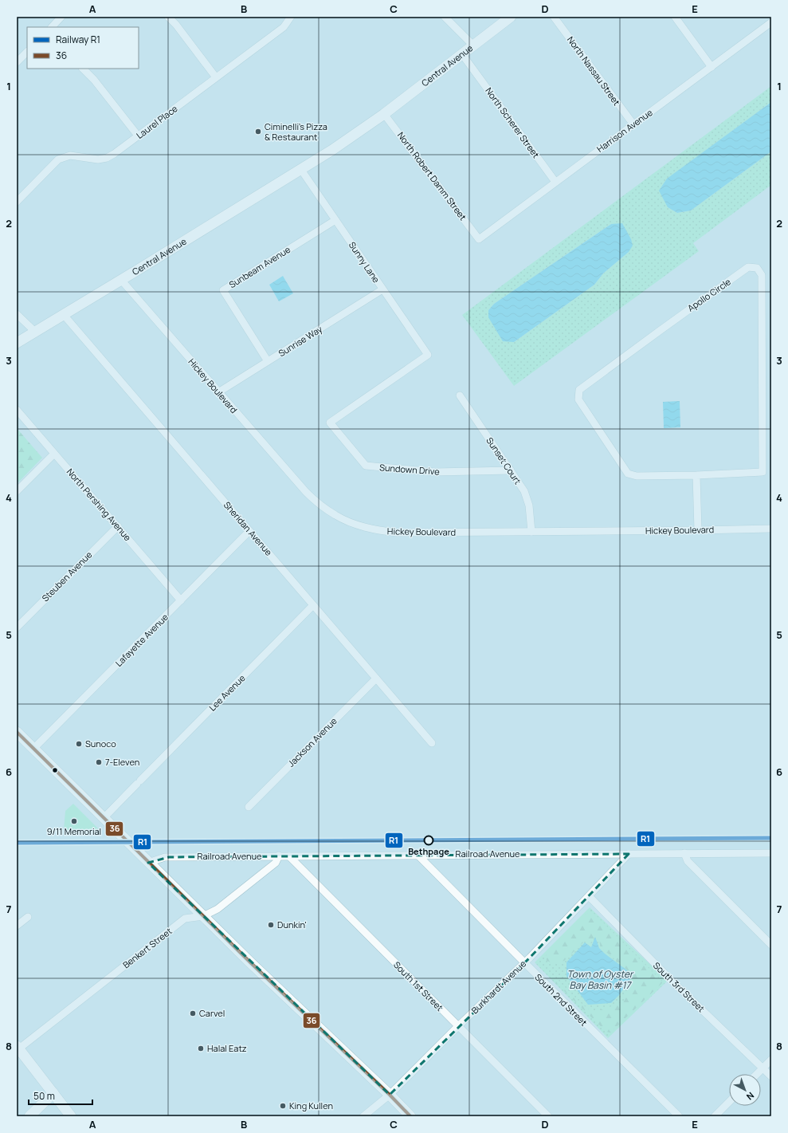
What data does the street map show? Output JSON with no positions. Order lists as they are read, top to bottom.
{
  "streets": {
    "main road": ["Central Avenue"],
    "street": [
      "North Nassau Street",
      "Laurel Place",
      "North Scherer Street",
      "Harrison Avenue",
      "North Robert Damm Street",
      "Sunny Lane",
      "Sunbeam Avenue",
      "Apollo Circle",
      "Sunrise Way",
      "Hickey Boulevard",
      "Sunset Court",
      "Sundown Drive",
      "North Pershing Avenue",
      "Sheridan Avenue",
      "Steuben Avenue",
      "Lafayette Avenue",
      "Lee Avenue",
      "Jackson Avenue",
      "Railroad Avenue",
      "Benkert Street",
      "South 1st Street",
      "Burkhardt Avenue",
      "South 3rd Street",
      "South 2nd Street"
    ]
  },
  "crossings": [
    ["Central Avenue", "North Scherer Street"],
    ["Central Avenue", "North Robert Damm Street"],
    ["Central Avenue", "Sunny Lane"],
    ["Central Avenue", "Hickey Boulevard"],
    ["Central Avenue", "Sheridan Avenue"],
    ["North Nassau Street", "Harrison Avenue"],
    ["North Scherer Street", "Harrison Avenue"],
    ["Harrison Avenue", "North Robert Damm Street"],
    ["Sunny Lane", "Sunbeam Avenue"],
    ["Sunny Lane", "Sunrise Way"],
    ["Sunny Lane", "Sundown Drive"],
    ["Sunbeam Avenue", "Sunrise Way"],
    ["Sunrise Way", "Hickey Boulevard"],
    ["Hickey Boulevard", "Sunset Court"],
    ["Sunset Court", "Sundown Drive"],
    ["North Pershing Avenue", "Steuben Avenue"],
    ["North Pershing Avenue", "Lafayette Avenue"],
    ["Sheridan Avenue", "Lafayette Avenue"],
    ["Sheridan Avenue", "Lee Avenue"],
    ["Sheridan Avenue", "Jackson Avenue"],
    ["Railroad Avenue", "Benkert Street"],
    ["Railroad Avenue", "South 1st Street"],
    ["Railroad Avenue", "Burkhardt Avenue"],
    ["Railroad Avenue", "South 2nd Street"],
    ["South 1st Street", "Burkhardt Avenue"],
    ["Burkhardt Avenue", "South 3rd Street"],
    ["Burkhardt Avenue", "South 2nd Street"]
  ],
  "water": ["Town of Oyster Bay Basin #17"],
  "places": [
    "Ciminelli's Pizza & Restaurant",
    "Sunoco",
    "7-Eleven",
    "9/11 Memorial",
    "Bethpage",
    "Dunkin'",
    "Carvel",
    "Halal Eatz",
    "King Kullen"
  ],
  "lines": ["transit line 36", "rail line R1"],
  "legend": ["Railway R1", "36"],
  "scale_bar": "50 m",
  "north": "bottom right",
  "grid": {
    "columns": [
      "A",
      "B",
      "C",
      "D",
      "E"
    ],
    "rows": [
      "1",
      "2",
      "3",
      "4",
      "5",
      "6",
      "7",
      "8"
    ]
  }
}
